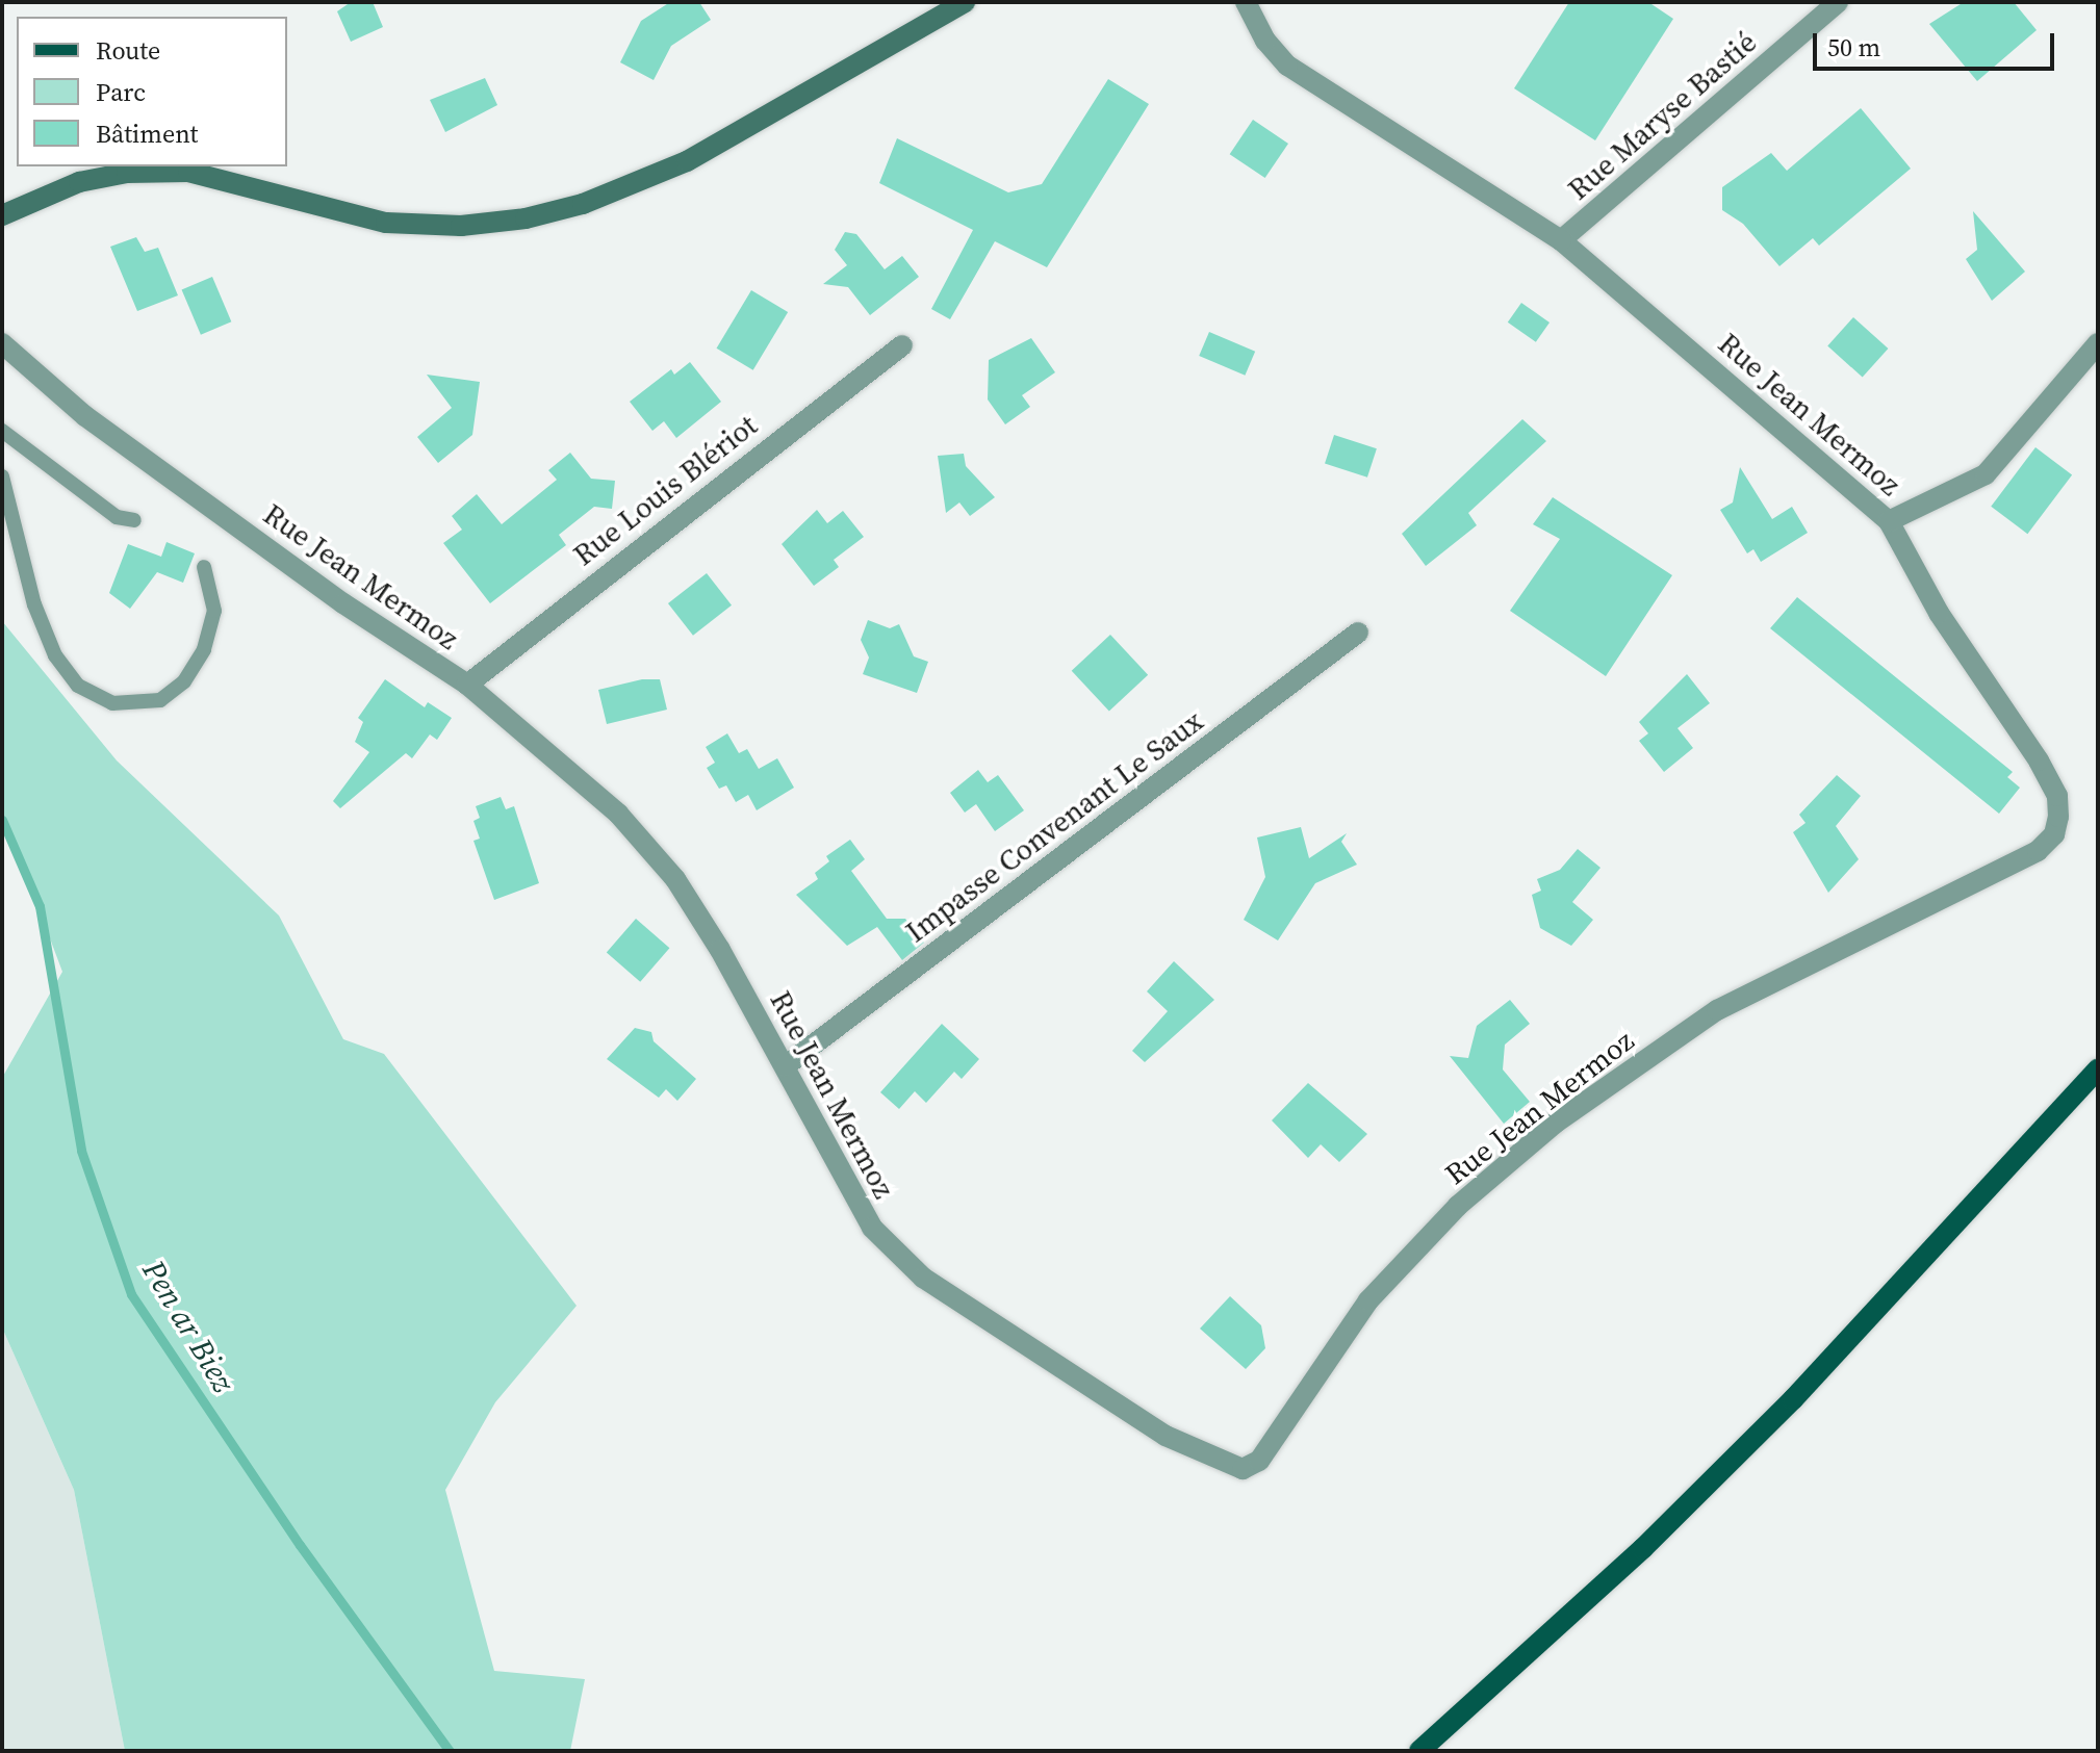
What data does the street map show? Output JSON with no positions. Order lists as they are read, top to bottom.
{
  "streets": {
    "street": [
      "Rue Maryse Bastié",
      "Rue Jean Mermoz",
      "Rue Louis Blériot",
      "Impasse Convenant Le Saux"
    ]
  },
  "crossings": [
    ["Rue Maryse Bastié", "Rue Jean Mermoz"],
    ["Rue Jean Mermoz", "Rue Louis Blériot"],
    ["Rue Jean Mermoz", "Impasse Convenant Le Saux"]
  ],
  "water": ["Pen ar Biez"],
  "legend": ["Route", "Parc", "Bâtiment"],
  "scale_bar": "50 m"
}
